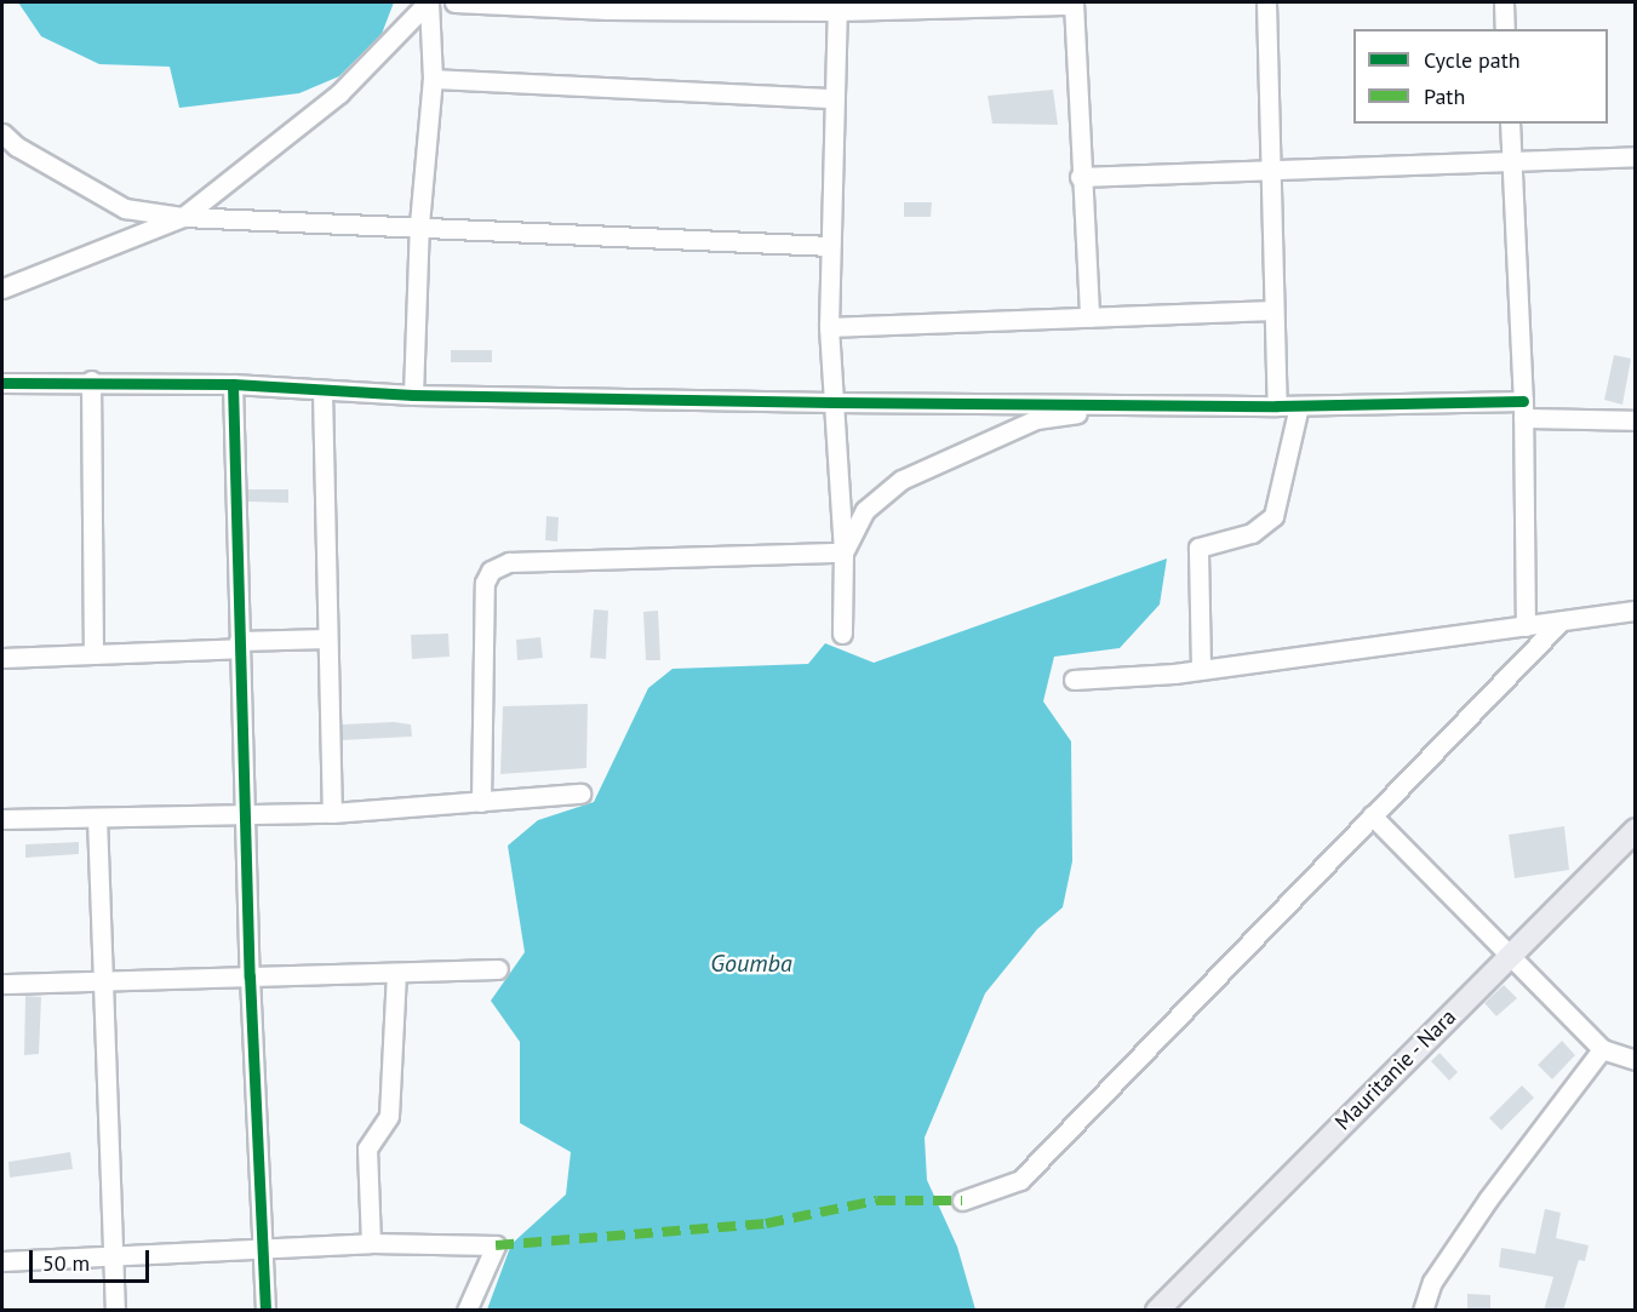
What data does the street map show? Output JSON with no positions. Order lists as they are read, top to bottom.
{
  "streets": {
    "main road": ["Mauritanie - Nara"]
  },
  "water": ["Goumba"],
  "legend": ["Cycle path", "Path"],
  "scale_bar": "50 m"
}
